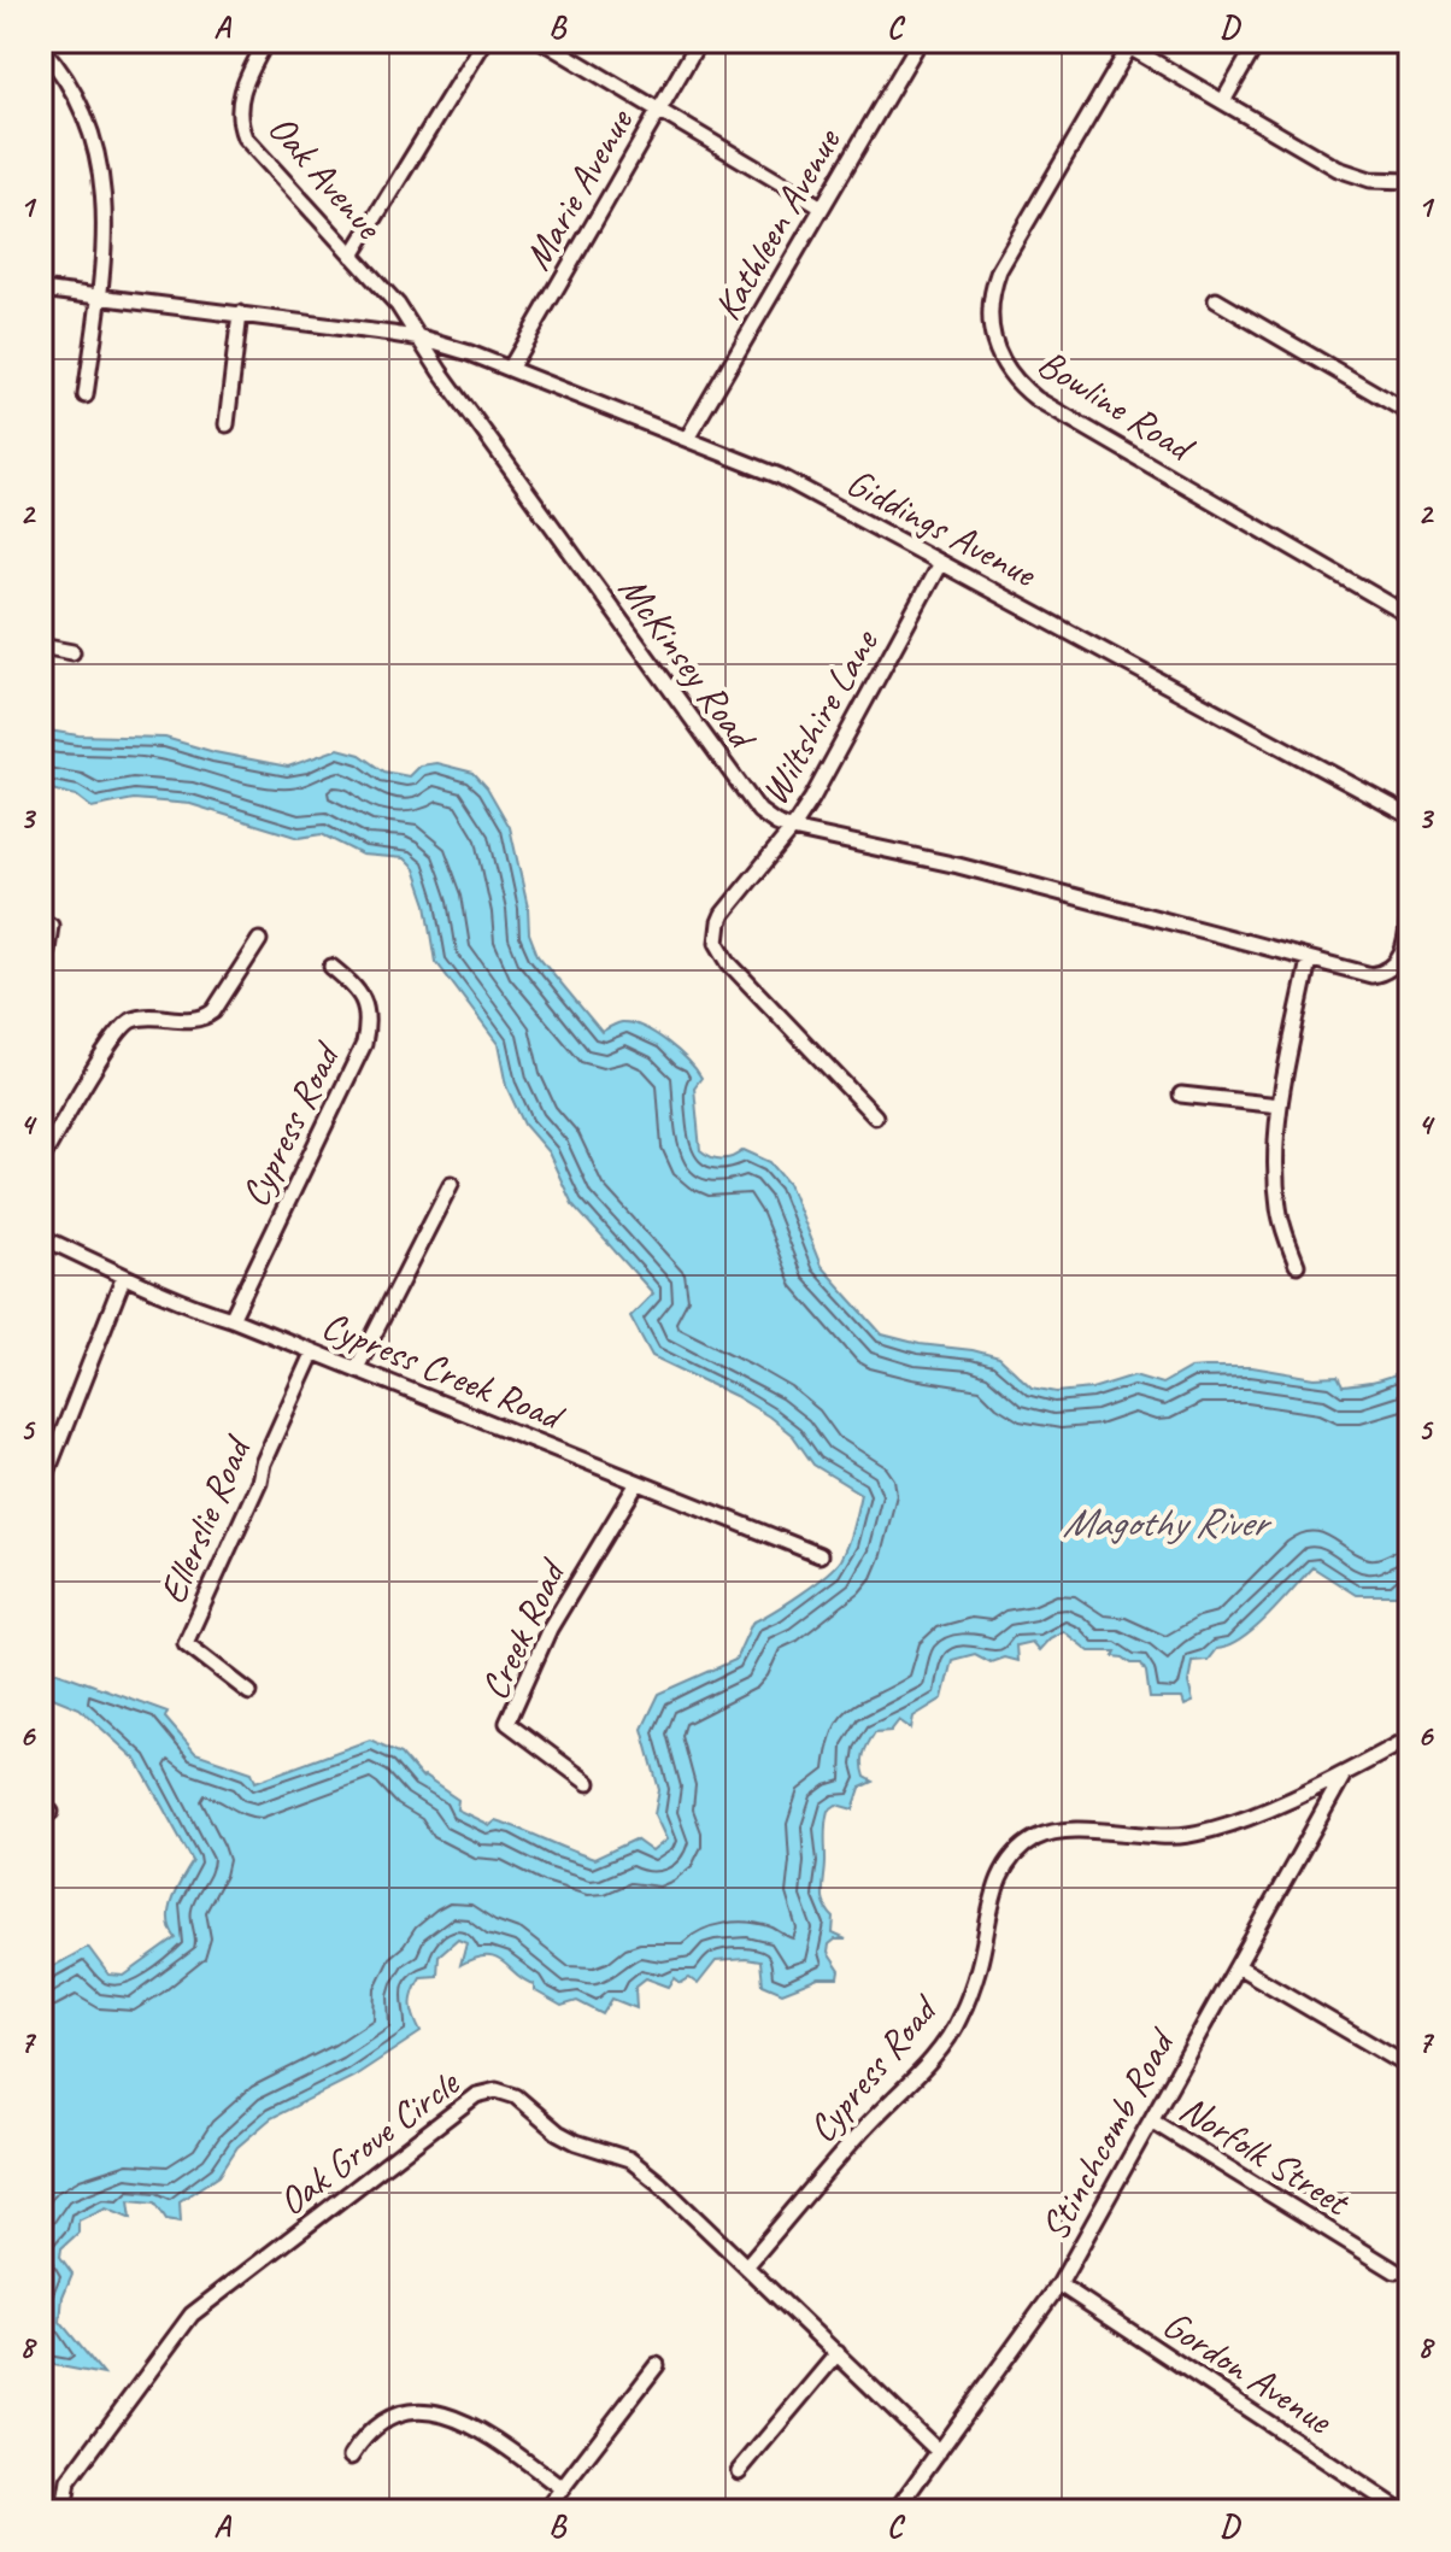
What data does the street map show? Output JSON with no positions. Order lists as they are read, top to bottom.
{
  "streets": {
    "street": [
      "Oak Avenue",
      "Marie Avenue",
      "Kathleen Avenue",
      "Bowline Road",
      "Giddings Avenue",
      "McKinsey Road",
      "Wiltshire Lane",
      "Cypress Road",
      "Cypress Creek Road",
      "Ellerslie Road",
      "Creek Road",
      "Stinchcomb Road",
      "Oak Grove Circle",
      "Norfolk Street",
      "Gordon Avenue"
    ]
  },
  "crossings": [
    ["Oak Avenue", "Giddings Avenue"],
    ["Oak Avenue", "McKinsey Road"],
    ["Marie Avenue", "Giddings Avenue"],
    ["Kathleen Avenue", "Giddings Avenue"],
    ["Giddings Avenue", "McKinsey Road"],
    ["Giddings Avenue", "Wiltshire Lane"],
    ["McKinsey Road", "Wiltshire Lane"],
    ["Cypress Road", "Cypress Creek Road"],
    ["Cypress Road", "Stinchcomb Road"],
    ["Cypress Road", "Oak Grove Circle"],
    ["Cypress Creek Road", "Ellerslie Road"],
    ["Cypress Creek Road", "Creek Road"],
    ["Stinchcomb Road", "Oak Grove Circle"],
    ["Stinchcomb Road", "Norfolk Street"],
    ["Stinchcomb Road", "Gordon Avenue"]
  ],
  "water": ["Magothy River"],
  "grid": {
    "columns": [
      "A",
      "B",
      "C",
      "D"
    ],
    "rows": [
      "1",
      "2",
      "3",
      "4",
      "5",
      "6",
      "7",
      "8"
    ]
  }
}
